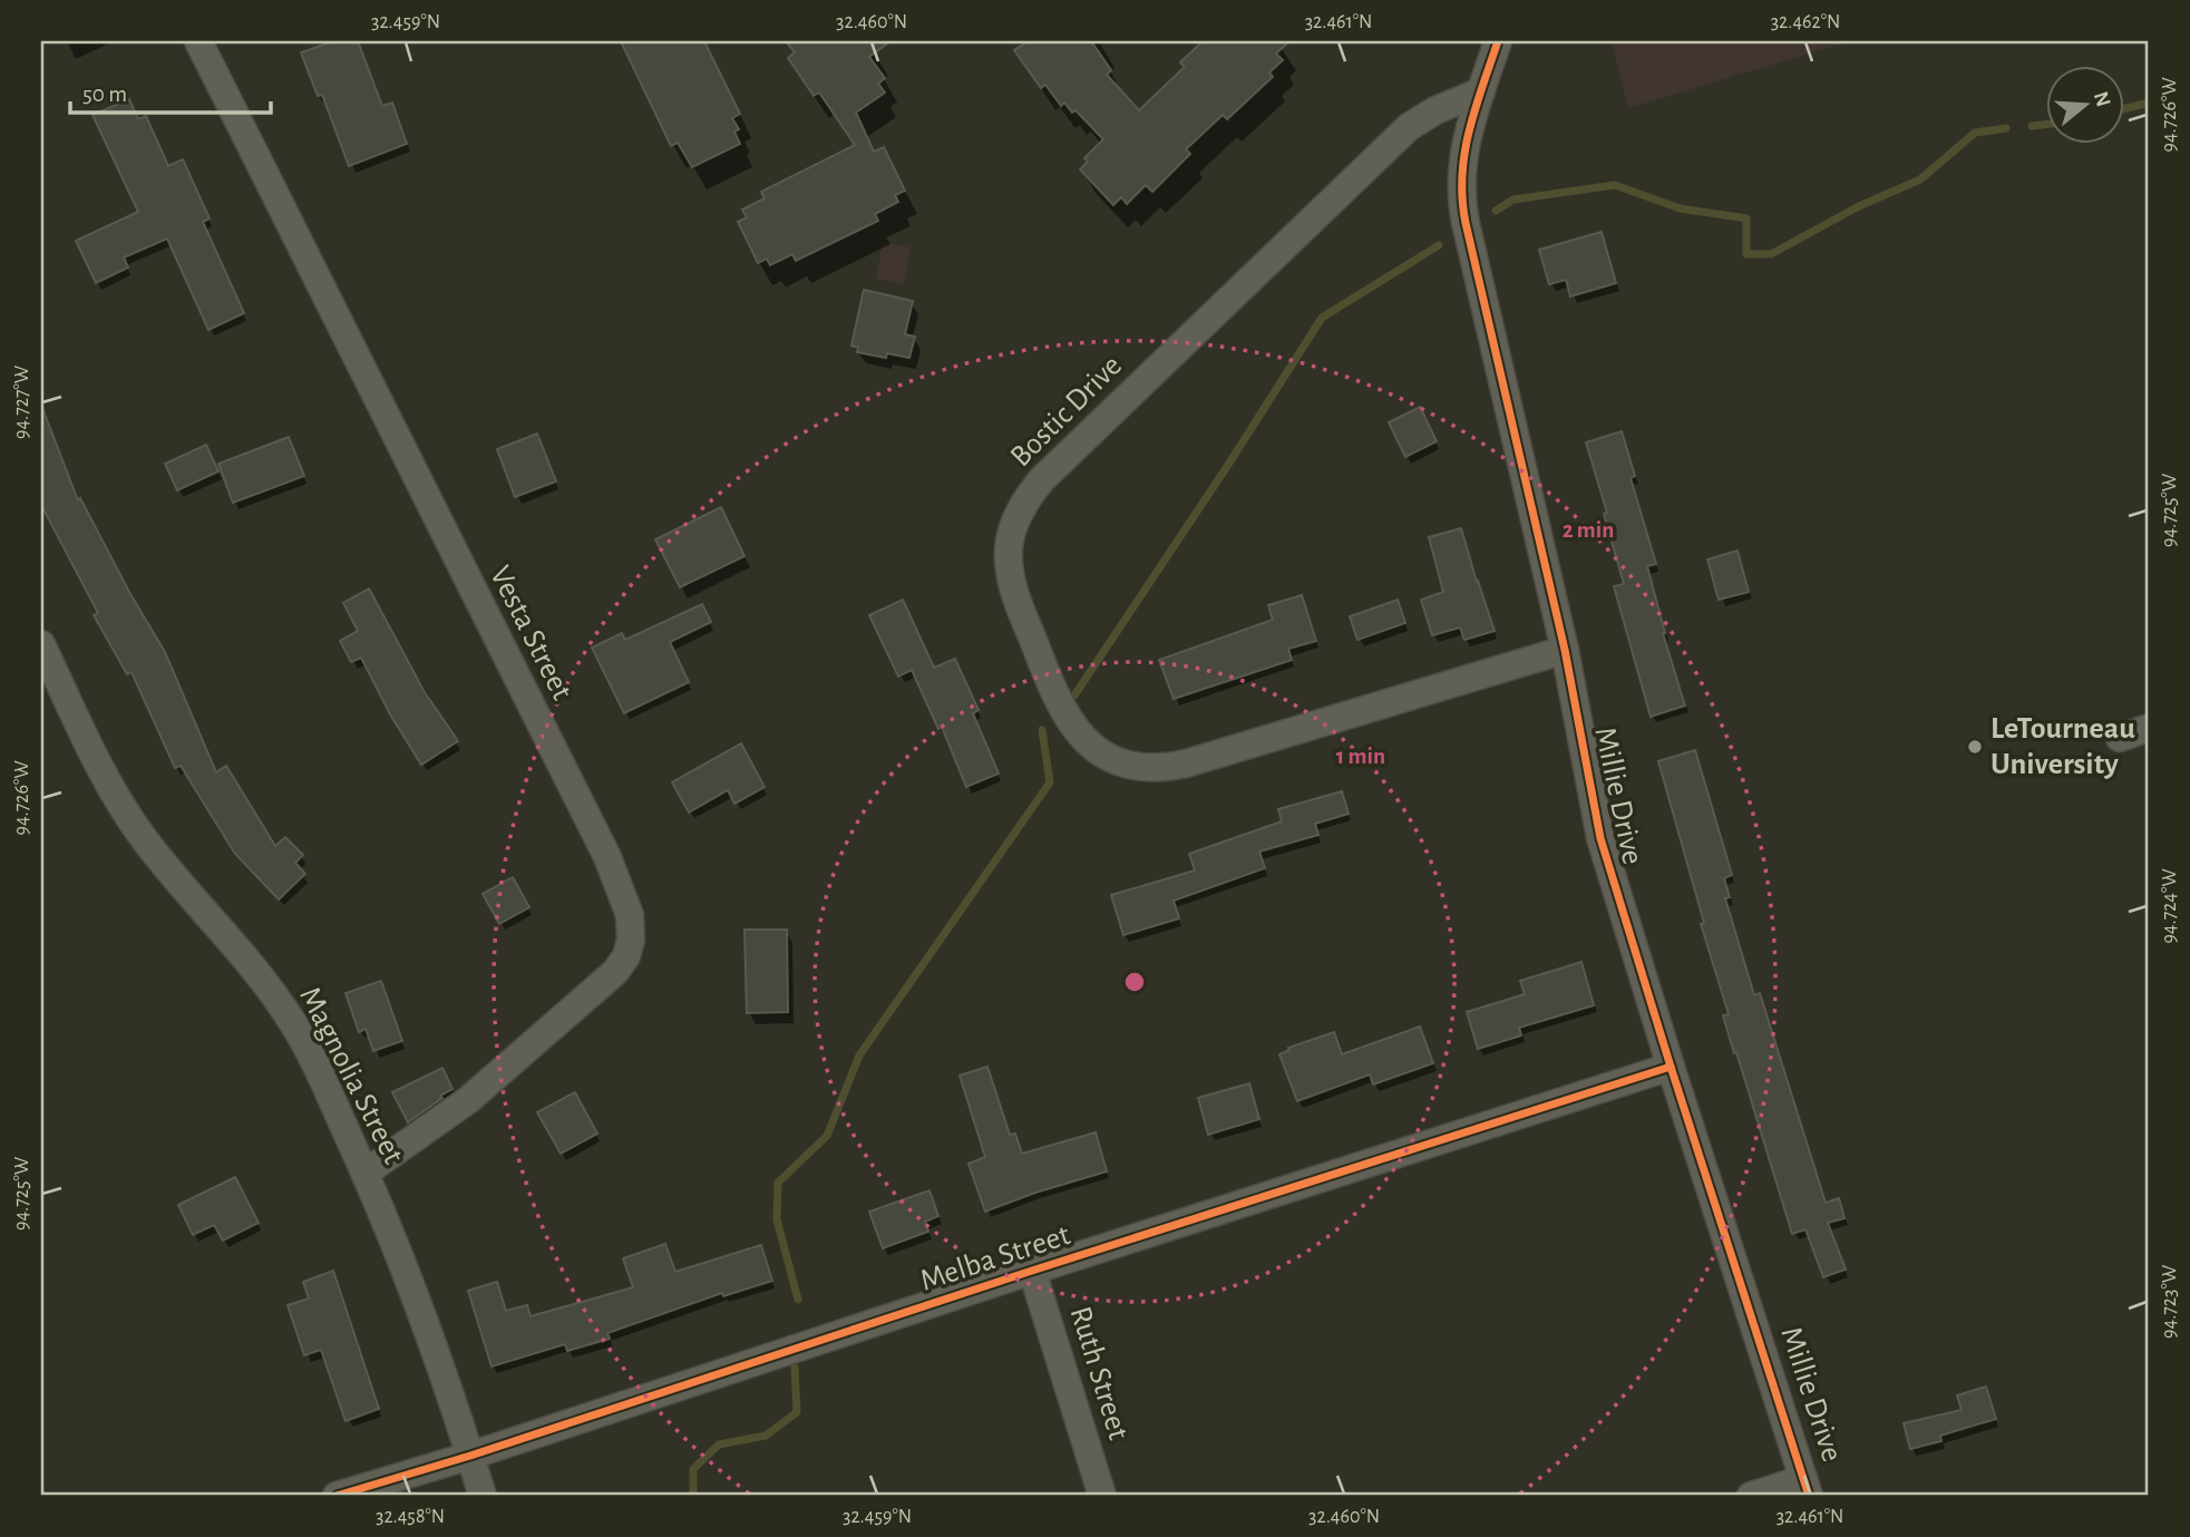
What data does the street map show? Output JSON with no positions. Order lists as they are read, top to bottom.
{
  "streets": {
    "street": [
      "Bostic Drive",
      "Vesta Street",
      "Millie Drive",
      "Magnolia Street",
      "Melba Street",
      "Ruth Street"
    ]
  },
  "crossings": [
    ["Bostic Drive", "Millie Drive"],
    ["Vesta Street", "Magnolia Street"],
    ["Millie Drive", "Melba Street"],
    ["Magnolia Street", "Melba Street"],
    ["Melba Street", "Ruth Street"]
  ],
  "places": ["LeTourneau University"],
  "scale_bar": "50 m",
  "north": "right",
  "coordinates": [
    "32.459°N",
    "32.460°N",
    "32.461°N",
    "32.462°N",
    "94.726°W",
    "94.727°W",
    "94.725°W",
    "94.724°W",
    "94.723°W",
    "32.458°N"
  ],
  "rings": ["2 min", "1 min"]
}
